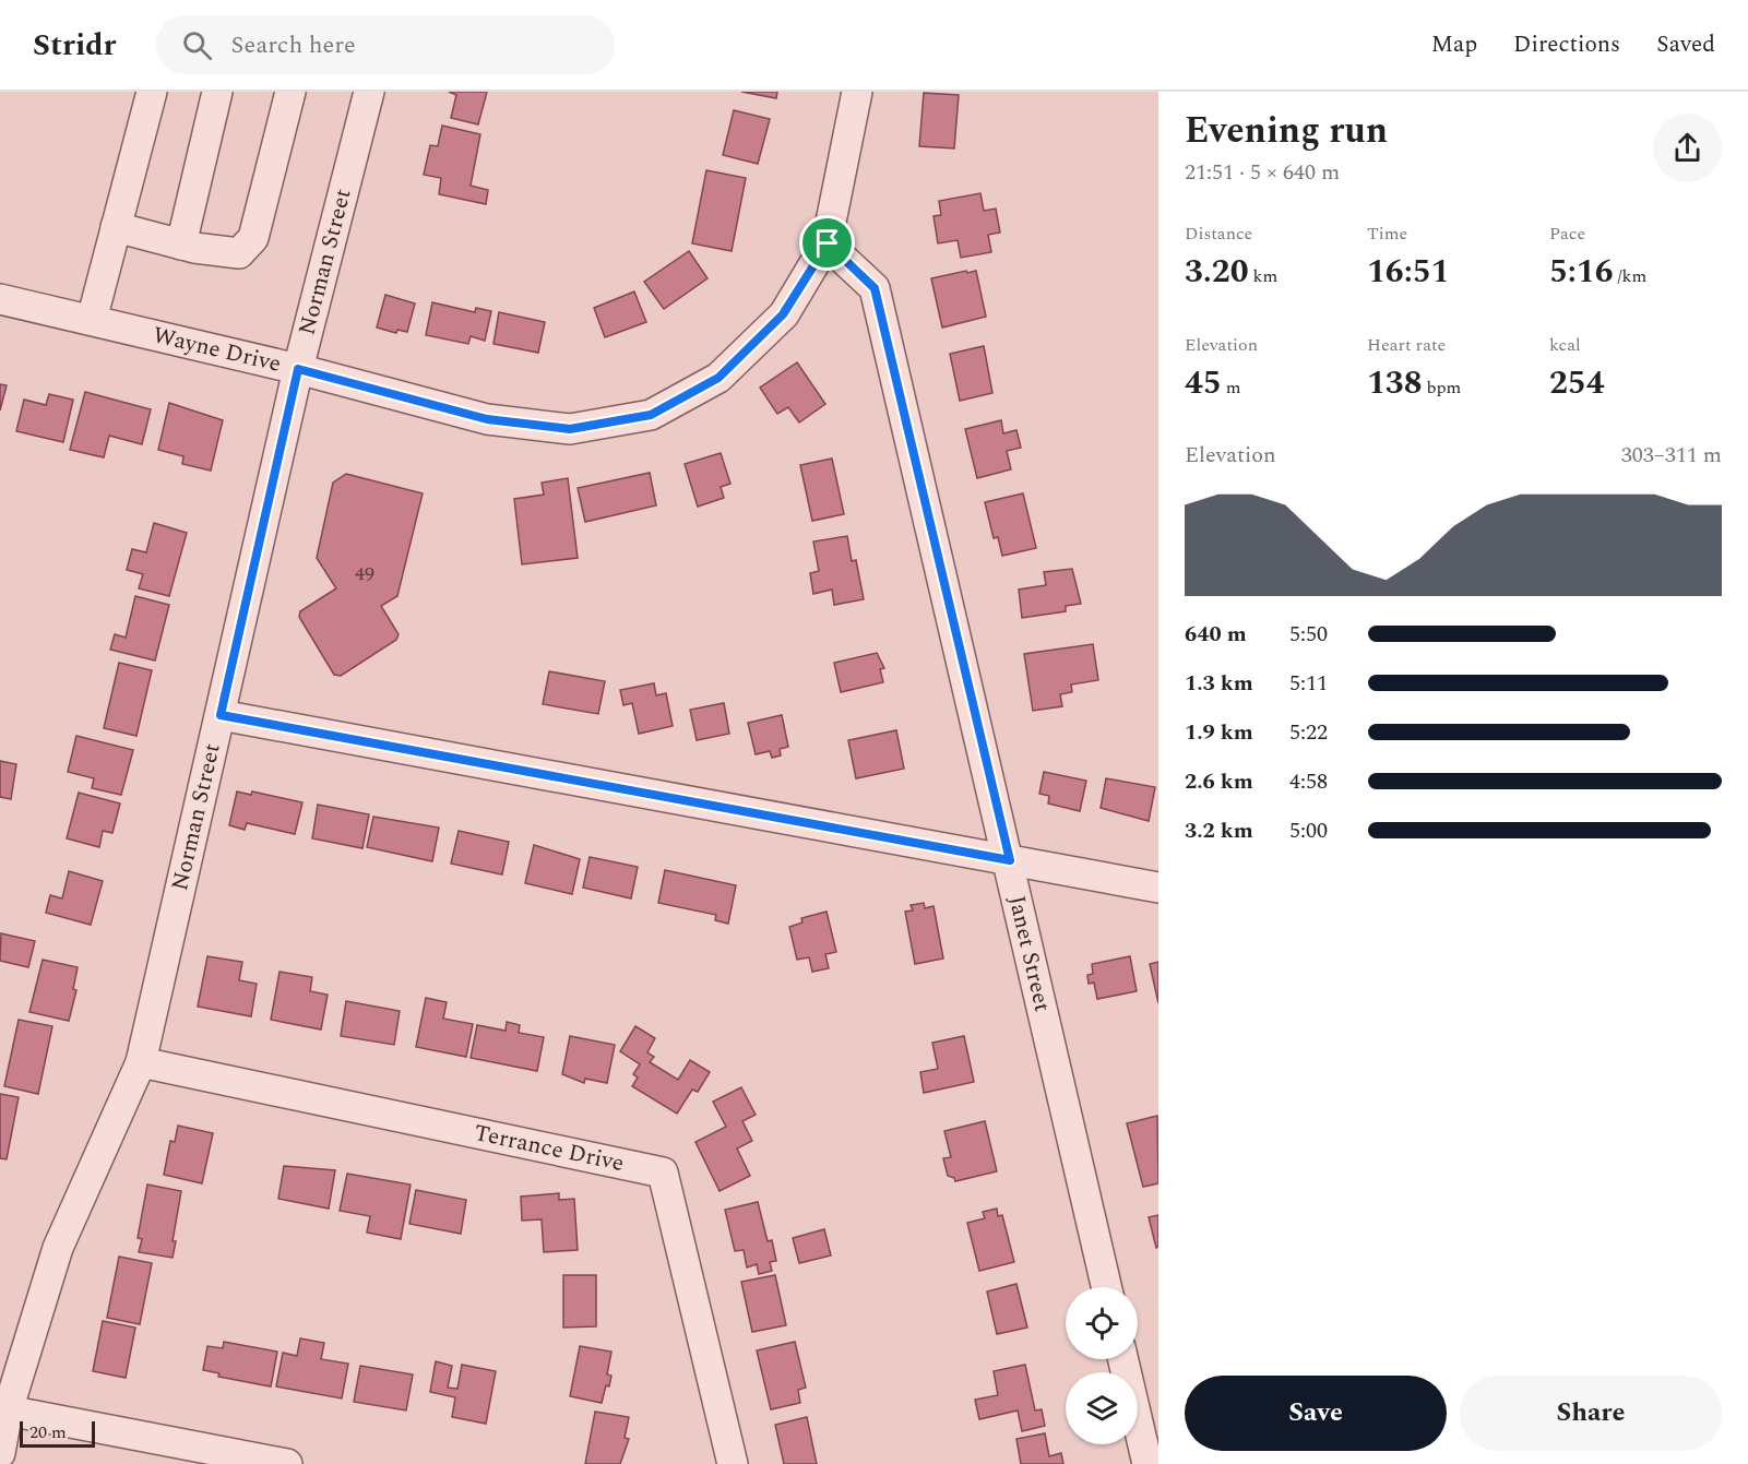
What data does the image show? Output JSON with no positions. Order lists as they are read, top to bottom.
{
  "streets": {
    "street": [
      "Norman Street",
      "Wayne Drive",
      "Janet Street",
      "Terrance Drive"
    ]
  },
  "crossings": [
    ["Norman Street", "Wayne Drive"],
    ["Norman Street", "Terrance Drive"],
    ["Wayne Drive", "Janet Street"]
  ],
  "house_numbers": ["49"],
  "scale_bar": "20 m",
  "page": {
    "header": "Stridr",
    "search": "Search here",
    "nav": ["Map", "Directions", "Saved"],
    "heading": ["Evening run", "21:51 · 5 × 640 m"],
    "stats": [
      ["Distance", "3.20 km"],
      ["Time", "16:51"],
      ["Pace", "5:16 /km"],
      ["Elevation", "45 m"],
      ["Heart rate", "138 bpm"],
      ["kcal", "254"]
    ],
    "chart": ["Elevation", "303–311 m"],
    "list": [
      {
        "name": "640 m",
        "note": "5:50"
      },
      {
        "name": "1.3 km",
        "note": "5:11"
      },
      {
        "name": "1.9 km",
        "note": "5:22"
      },
      {
        "name": "2.6 km",
        "note": "4:58"
      },
      {
        "name": "3.2 km",
        "note": "5:00"
      }
    ],
    "buttons": ["Save", "Share"],
    "scale": "20 m"
  }
}
